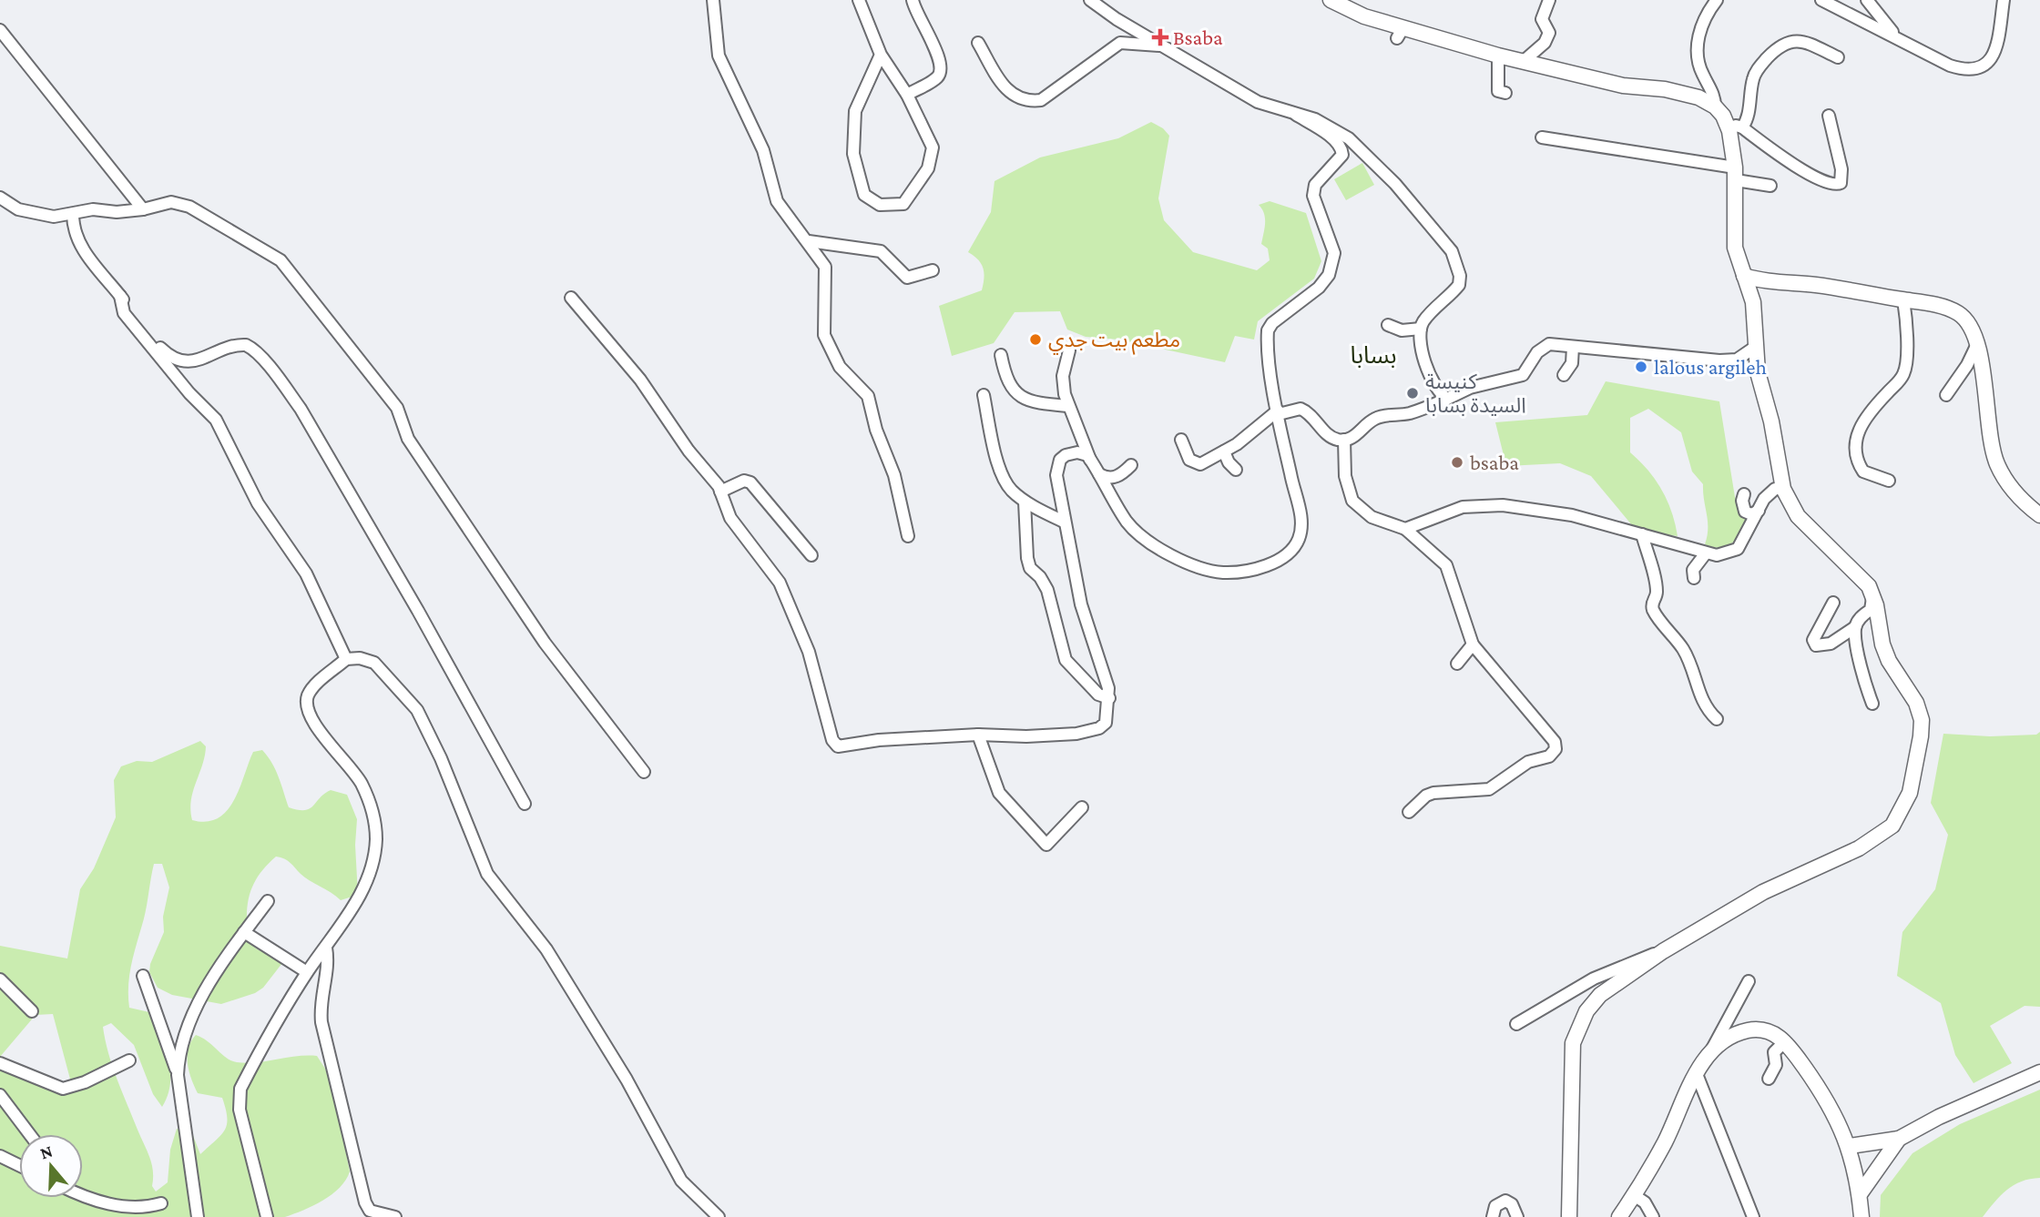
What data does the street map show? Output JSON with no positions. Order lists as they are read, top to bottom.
{
  "districts": ["بسابا"],
  "places": {
    "health": ["Bsaba"],
    "other": [
      "مطعم بيت جدي",
      "lalous argileh",
      "كنيسة السيدة بسابا",
      "bsaba"
    ]
  },
  "north": "top"
}
